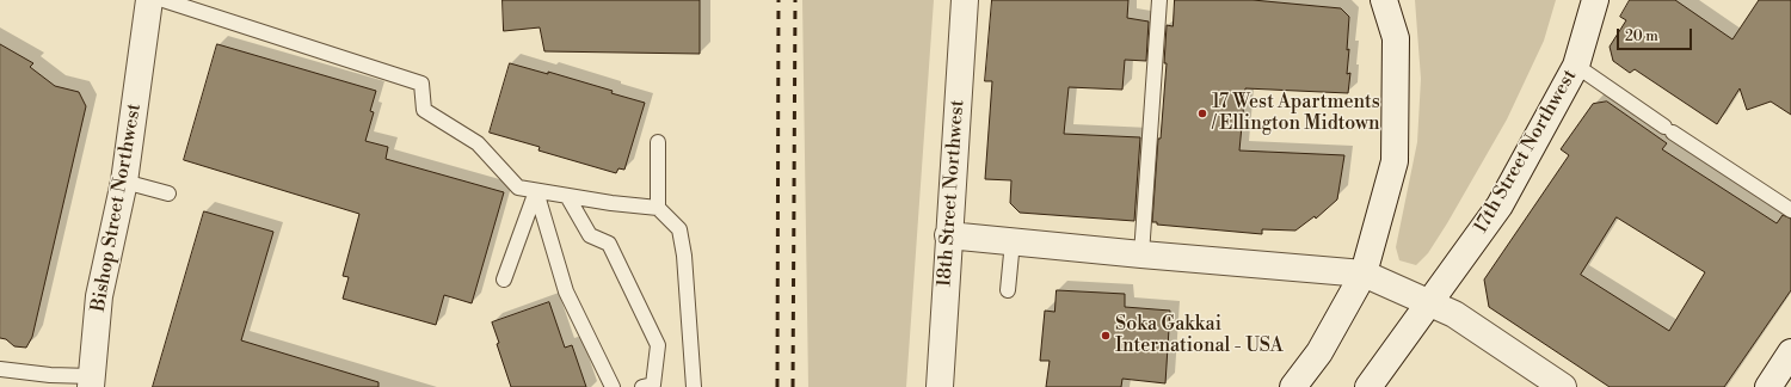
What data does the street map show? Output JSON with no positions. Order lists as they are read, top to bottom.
{
  "streets": {
    "street": ["17th Street Northwest", "18th Street Northwest", "Bishop Street Northwest"]
  },
  "places": ["17 West Apartments / Ellington Midtown", "Soka Gakkai International - USA"],
  "scale_bar": "20 m"
}
